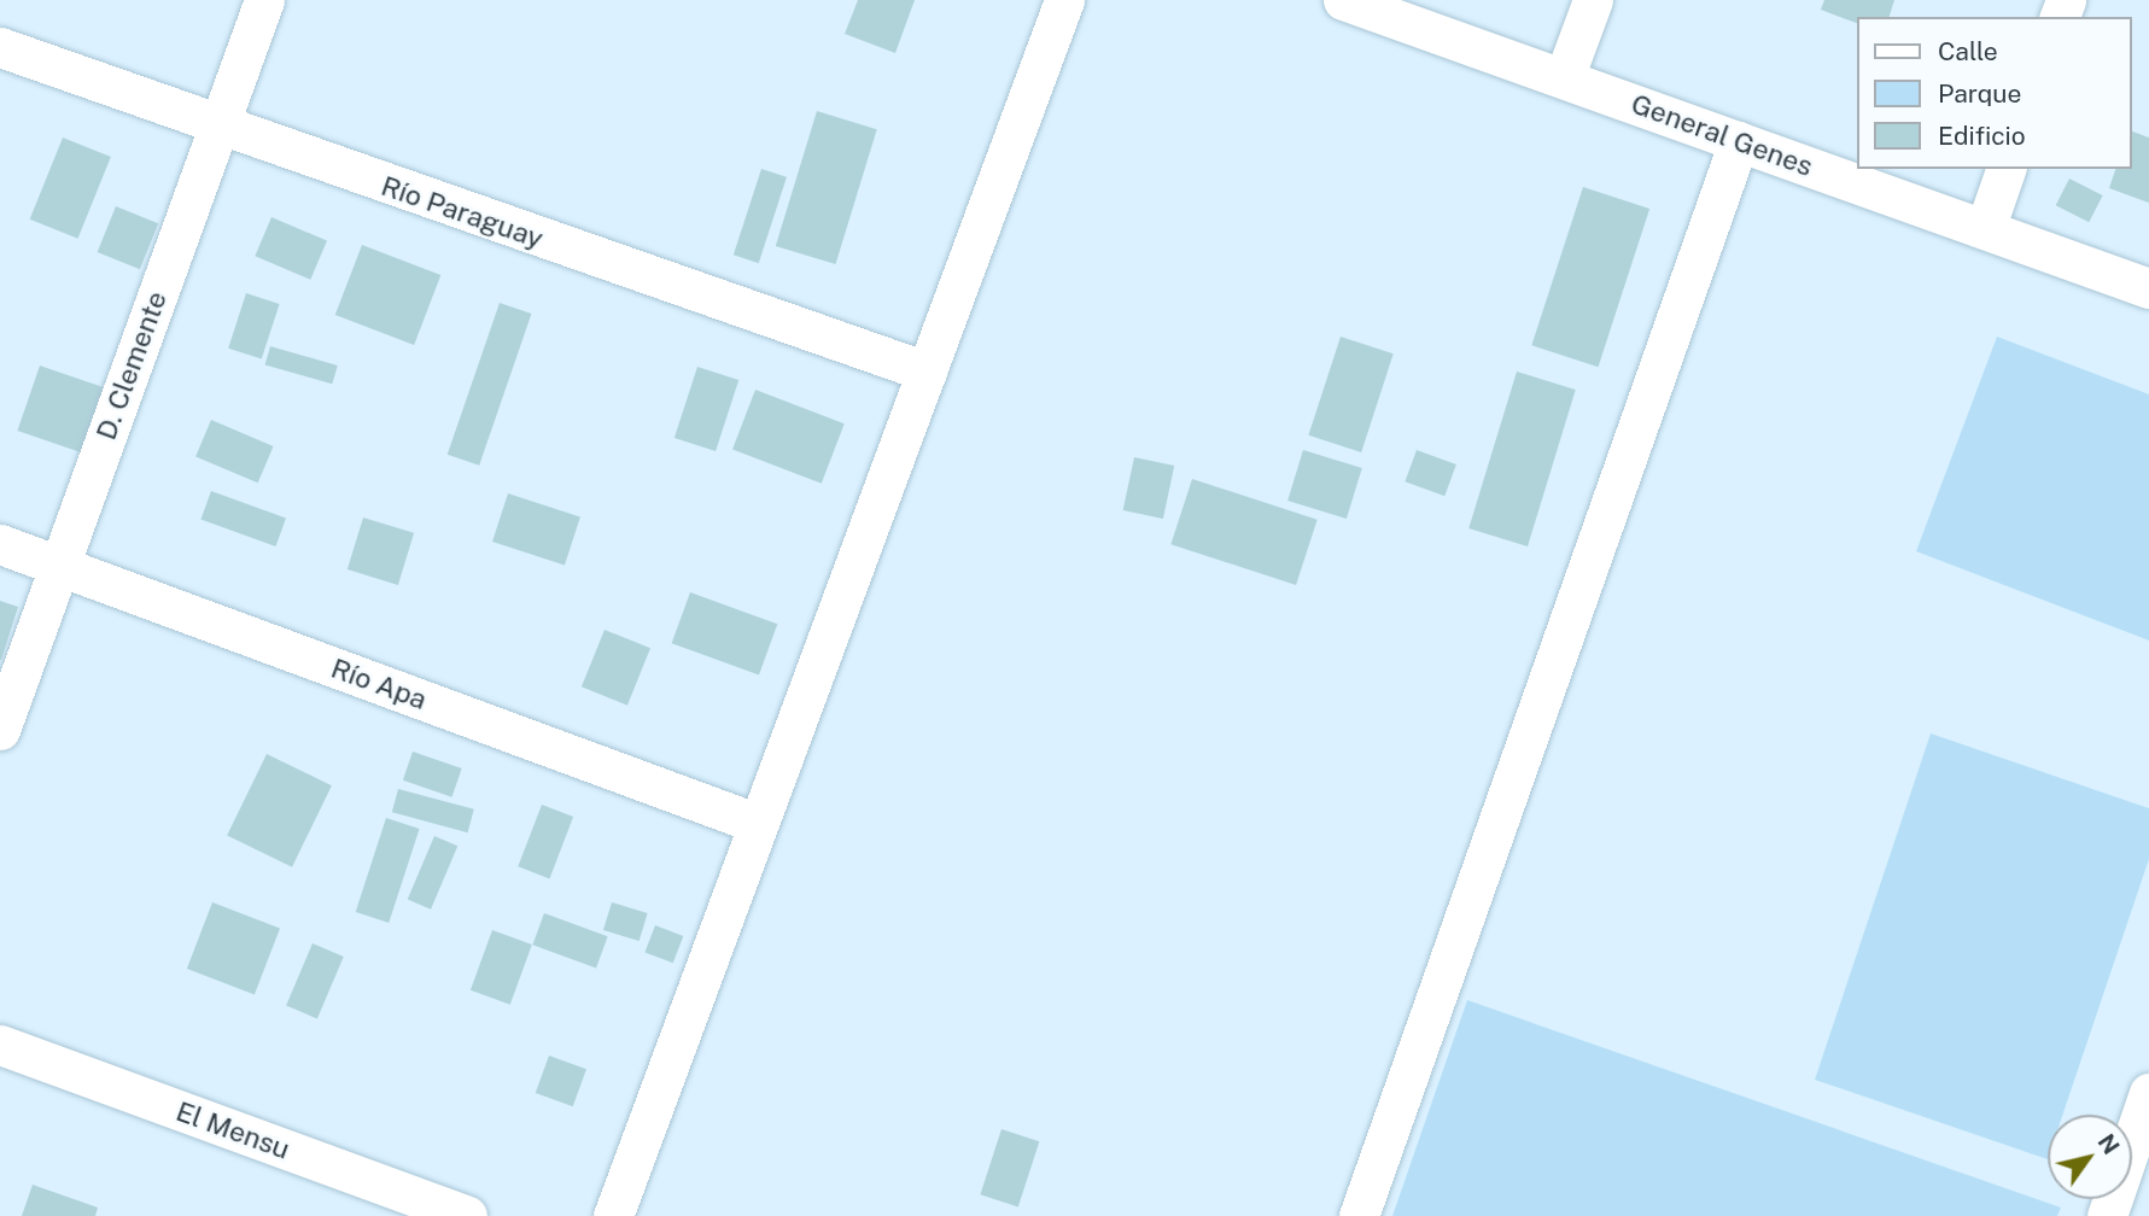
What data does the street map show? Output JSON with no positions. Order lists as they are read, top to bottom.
{
  "streets": {
    "street": [
      "General Genes",
      "Río Paraguay",
      "D. Clemente",
      "Río Apa",
      "El Mensu"
    ]
  },
  "crossings": [
    ["Río Paraguay", "D. Clemente"],
    ["D. Clemente", "Río Apa"]
  ],
  "legend": ["Calle", "Parque", "Edificio"],
  "north": "top right"
}
